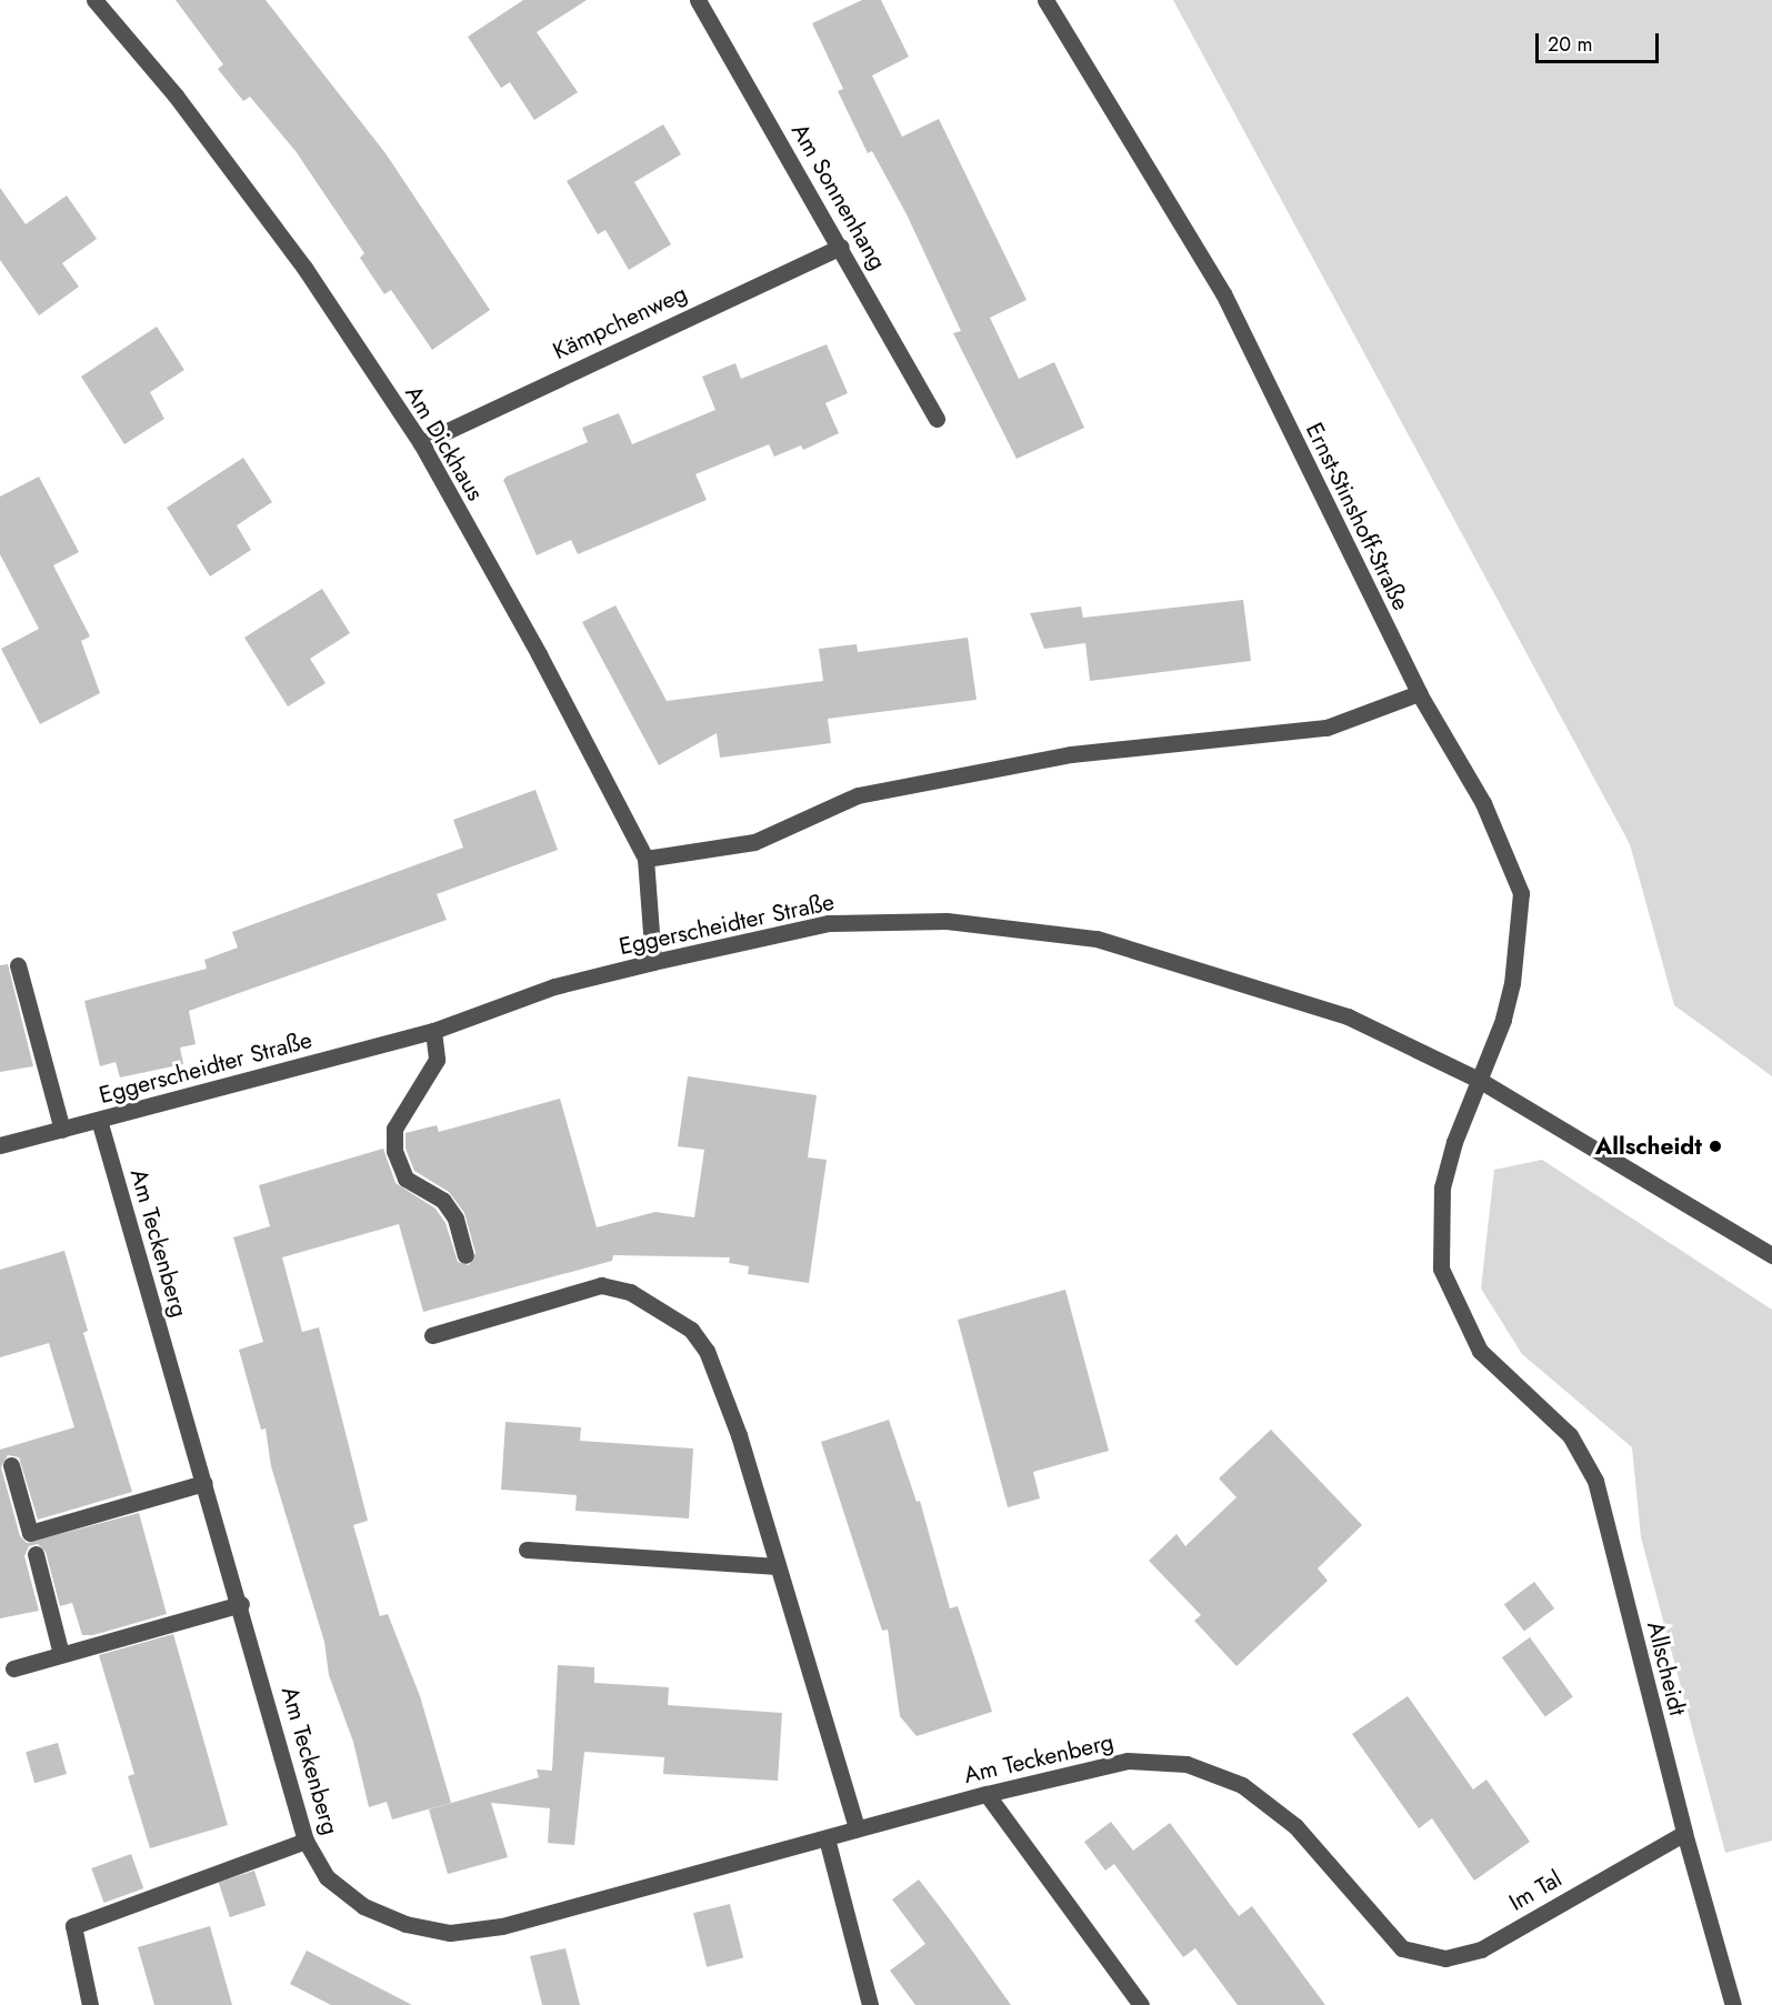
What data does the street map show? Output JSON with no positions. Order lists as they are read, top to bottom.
{
  "streets": {
    "street": [
      "Am Sonnenhang",
      "Kämpchenweg",
      "Am Dickhaus",
      "Ernst-Stinshoff-Straße",
      "Eggerscheidter Straße",
      "Am Teckenberg",
      "Allscheidt",
      "Im Tal"
    ]
  },
  "crossings": [
    ["Am Sonnenhang", "Kämpchenweg"],
    ["Kämpchenweg", "Am Dickhaus"],
    ["Am Dickhaus", "Eggerscheidter Straße"],
    ["Ernst-Stinshoff-Straße", "Eggerscheidter Straße"],
    ["Ernst-Stinshoff-Straße", "Allscheidt"],
    ["Eggerscheidter Straße", "Am Teckenberg"],
    ["Eggerscheidter Straße", "Allscheidt"],
    ["Am Teckenberg", "Im Tal"],
    ["Allscheidt", "Im Tal"]
  ],
  "places": ["Allscheidt"],
  "scale_bar": "20 m"
}
